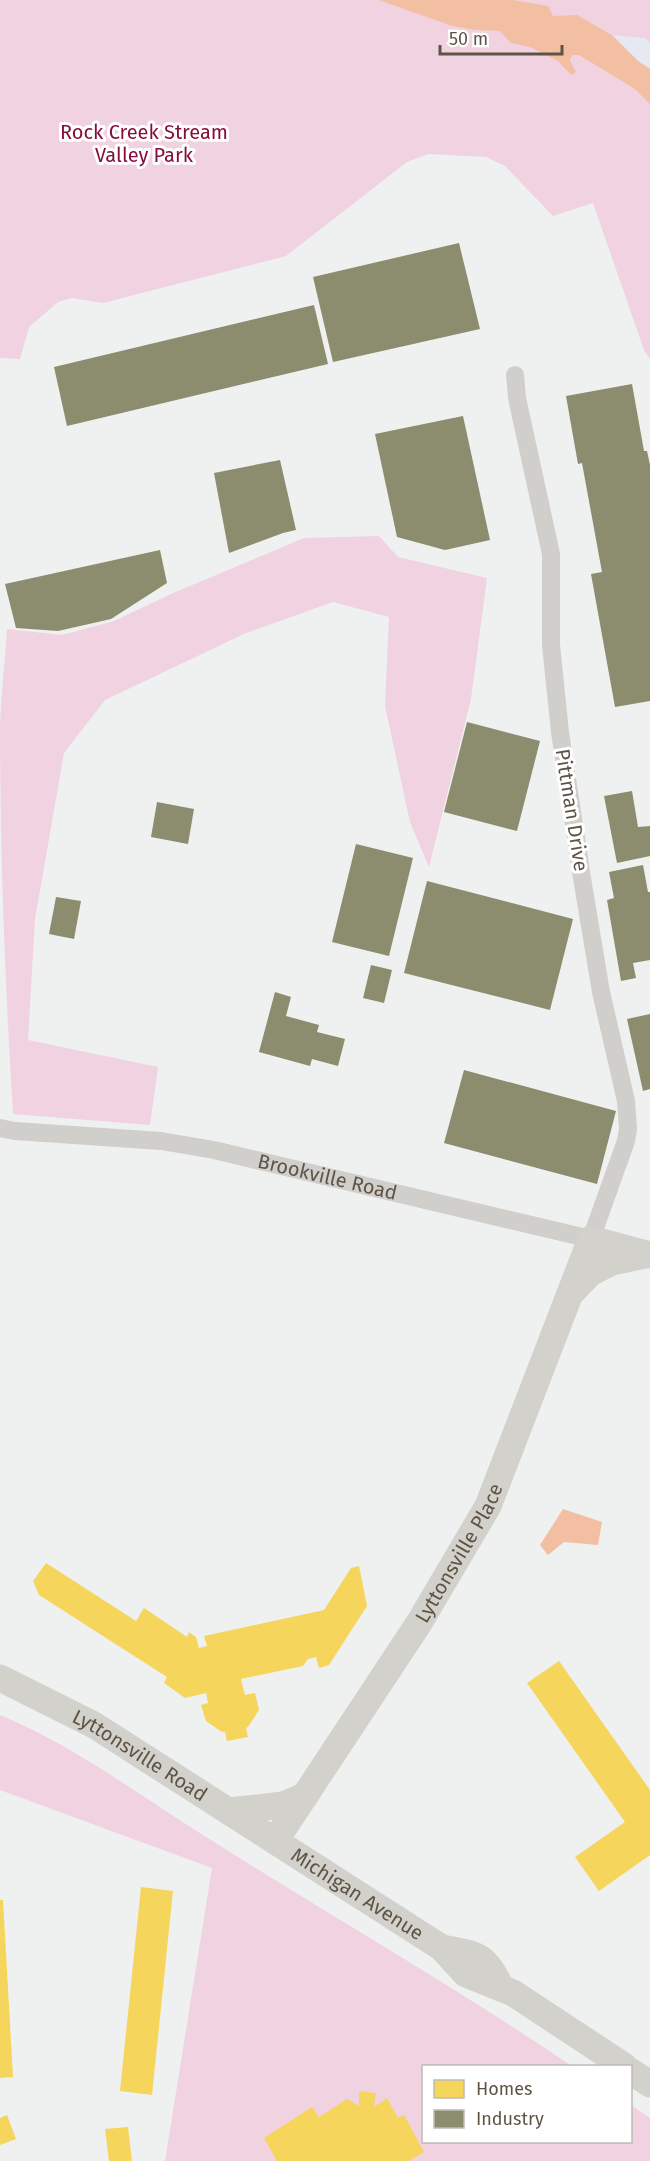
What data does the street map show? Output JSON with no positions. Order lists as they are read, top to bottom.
{
  "streets": {
    "street": [
      "Pittman Drive",
      "Brookville Road",
      "Lyttonsville Place",
      "Lyttonsville Road",
      "Michigan Avenue"
    ]
  },
  "crossings": [
    ["Pittman Drive", "Brookville Road"],
    ["Pittman Drive", "Lyttonsville Place"],
    ["Brookville Road", "Lyttonsville Place"],
    ["Lyttonsville Place", "Lyttonsville Road"],
    ["Lyttonsville Place", "Michigan Avenue"],
    ["Lyttonsville Road", "Michigan Avenue"]
  ],
  "parks": ["Rock Creek Stream Valley Park"],
  "legend": ["Homes", "Industry"],
  "scale_bar": "50 m"
}
